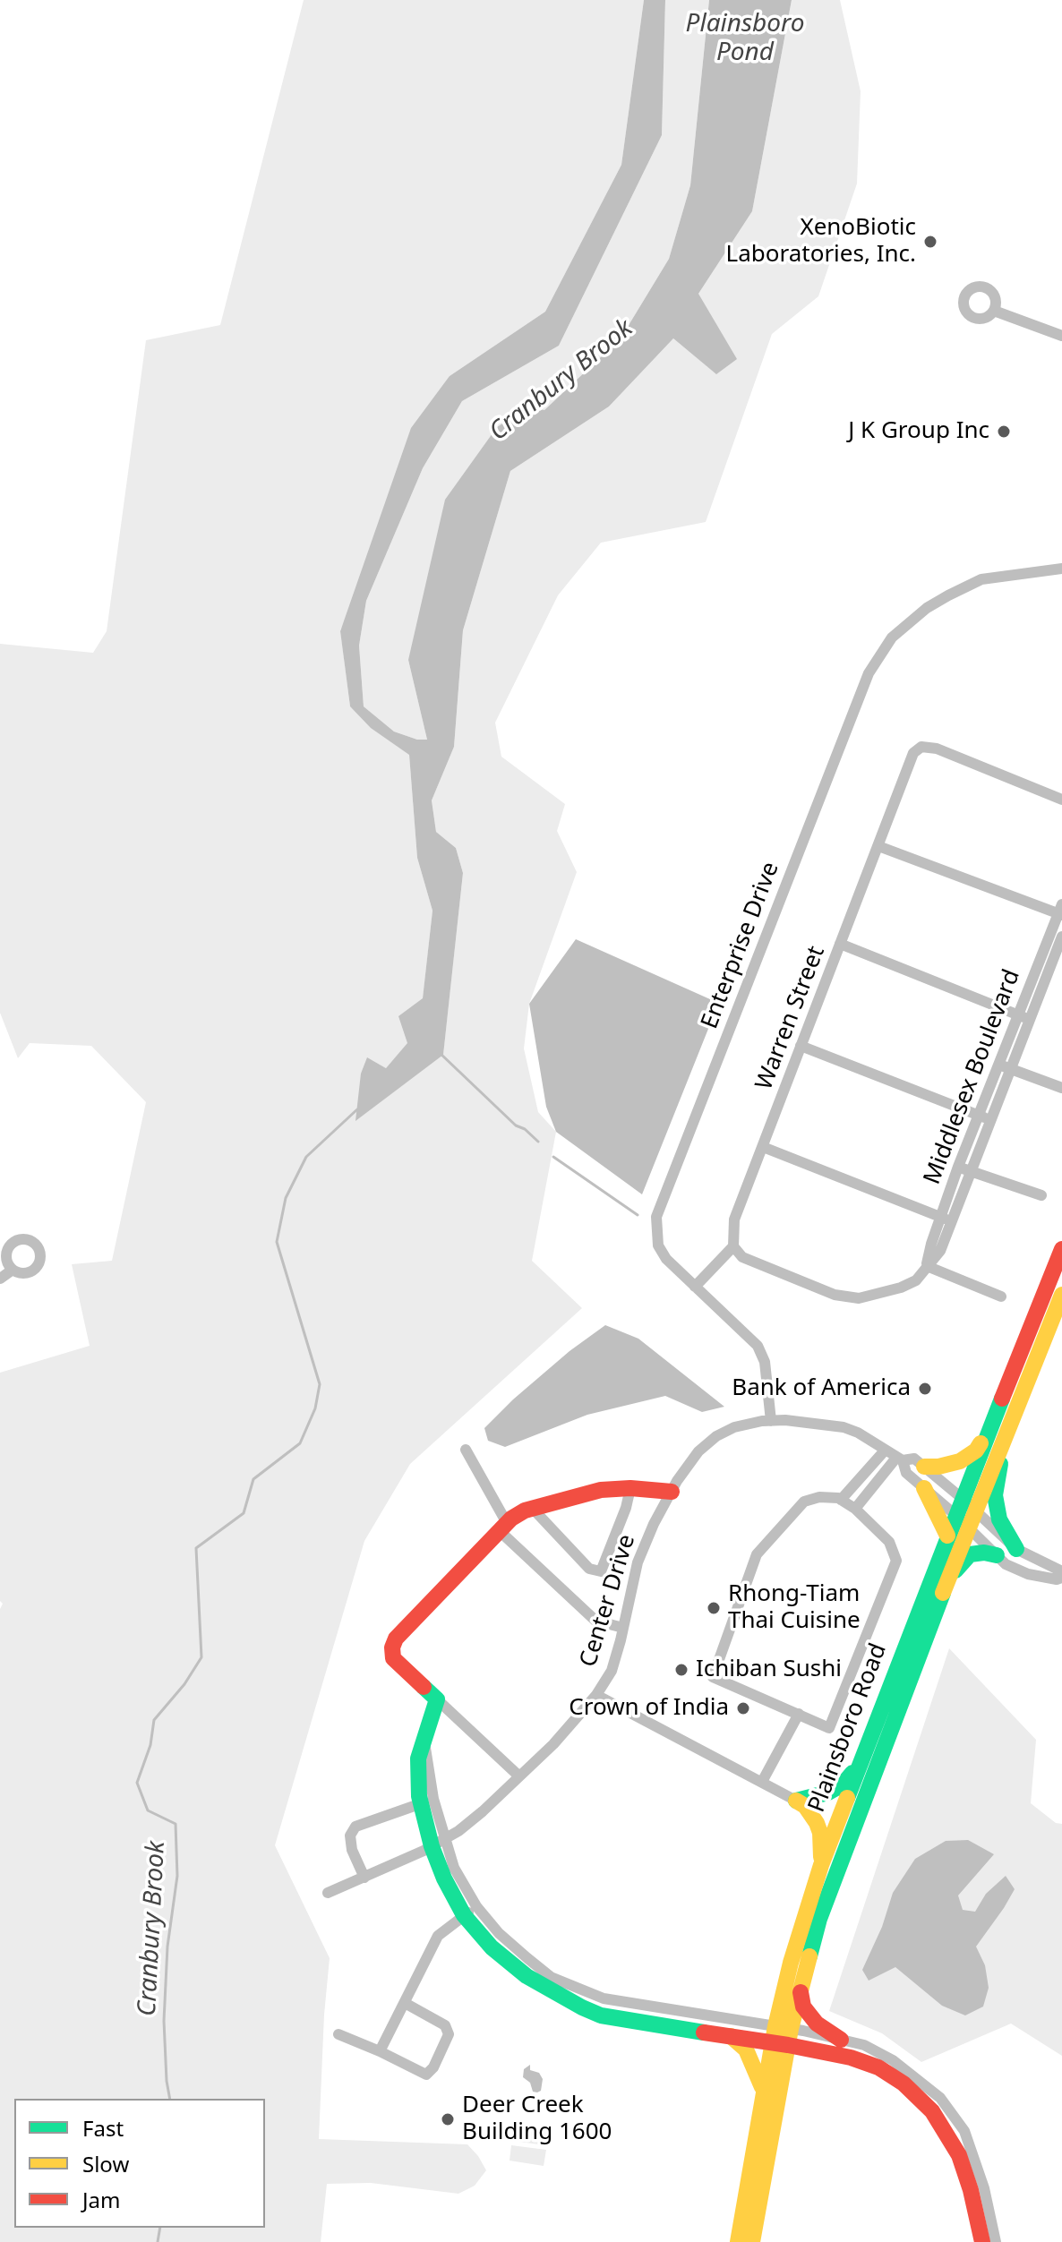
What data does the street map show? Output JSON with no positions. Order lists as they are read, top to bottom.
{
  "streets": {
    "street": [
      "Enterprise Drive",
      "Warren Street",
      "Middlesex Boulevard",
      "Center Drive",
      "Plainsboro Road"
    ]
  },
  "crossings": [
    ["Enterprise Drive", "Center Drive"],
    ["Center Drive", "Plainsboro Road"]
  ],
  "water": ["Plainsboro Pond", "Cranbury Brook"],
  "places": [
    "XenoBiotic Laboratories, Inc.",
    "J K Group Inc",
    "Bank of America",
    "Rhong-Tiam Thai Cuisine",
    "Ichiban Sushi",
    "Crown of India",
    "Deer Creek Building 1600"
  ],
  "legend": ["Fast", "Slow", "Jam"]
}
